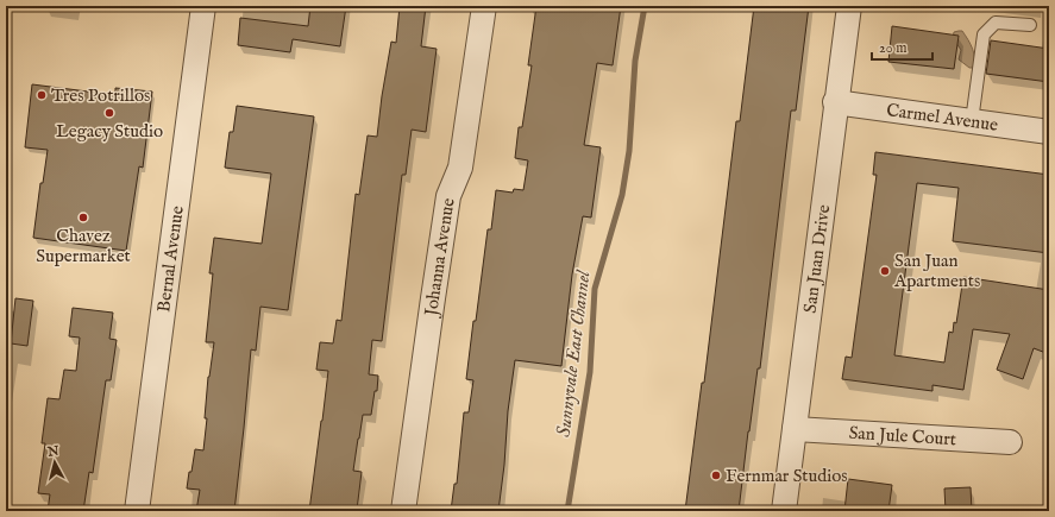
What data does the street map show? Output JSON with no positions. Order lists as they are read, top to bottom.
{
  "streets": {
    "street": [
      "Carmel Avenue",
      "Johanna Avenue",
      "San Juan Drive",
      "Bernal Avenue",
      "San Jule Court"
    ]
  },
  "crossings": [
    ["Carmel Avenue", "San Juan Drive"],
    ["San Juan Drive", "San Jule Court"]
  ],
  "water": ["Sunnyvale East Channel"],
  "places": [
    "Tres Potrillos",
    "Legacy Studio",
    "Chavez Supermarket",
    "San Juan Apartments",
    "Fernmar Studios"
  ],
  "scale_bar": "20 m",
  "north": "top"
}
